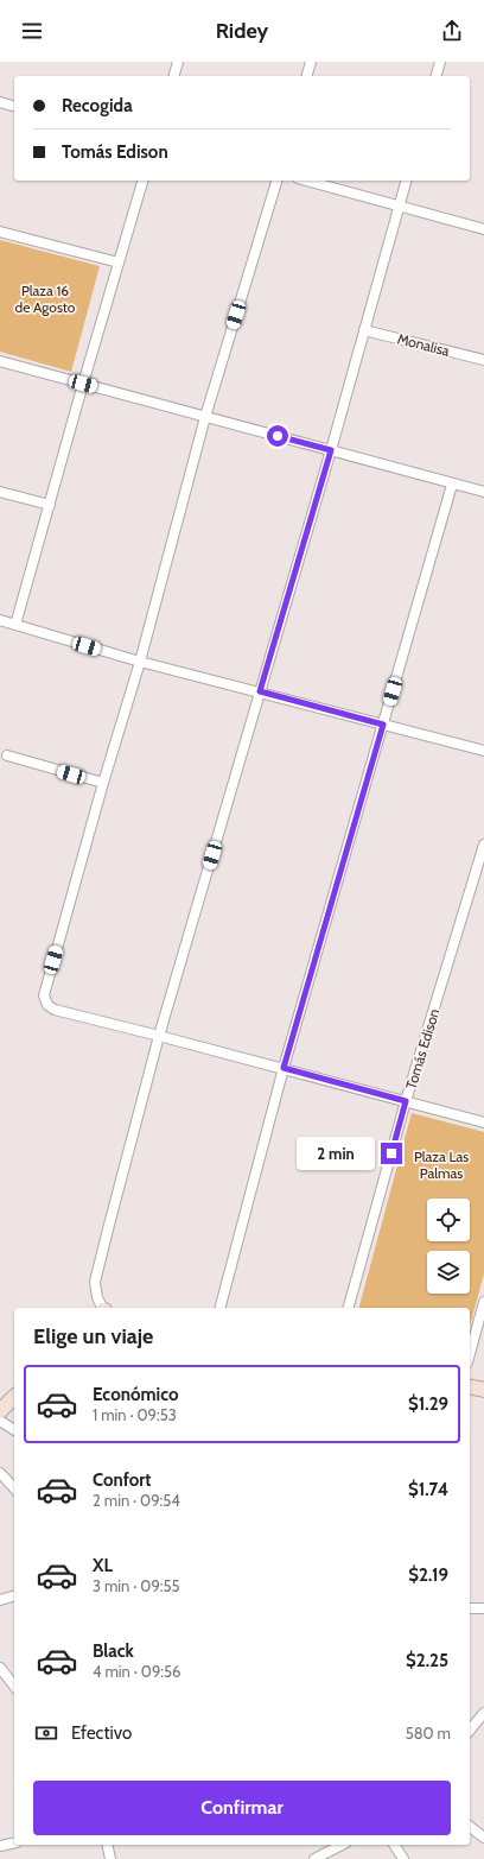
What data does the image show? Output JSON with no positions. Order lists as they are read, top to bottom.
{
  "streets": {
    "street": ["Monalisa", "Tomás Edison"]
  },
  "parks": ["Plaza 16 de Agosto", "Plaza Las Palmas"],
  "page": {
    "header": "Ridey",
    "banner": ["Recogida", "Tomás Edison"],
    "bubble": "2 min",
    "heading": "Elige un viaje",
    "list": [
      {
        "name": "Económico",
        "note": "1 min · 09:53",
        "value": "$1.29"
      },
      {
        "name": "Confort",
        "note": "2 min · 09:54",
        "value": "$1.74"
      },
      {
        "name": "XL",
        "note": "3 min · 09:55",
        "value": "$2.19"
      },
      {
        "name": "Black",
        "note": "4 min · 09:56",
        "value": "$2.25"
      }
    ],
    "pay": ["Efectivo", "580 m"],
    "buttons": "Confirmar"
  }
}
